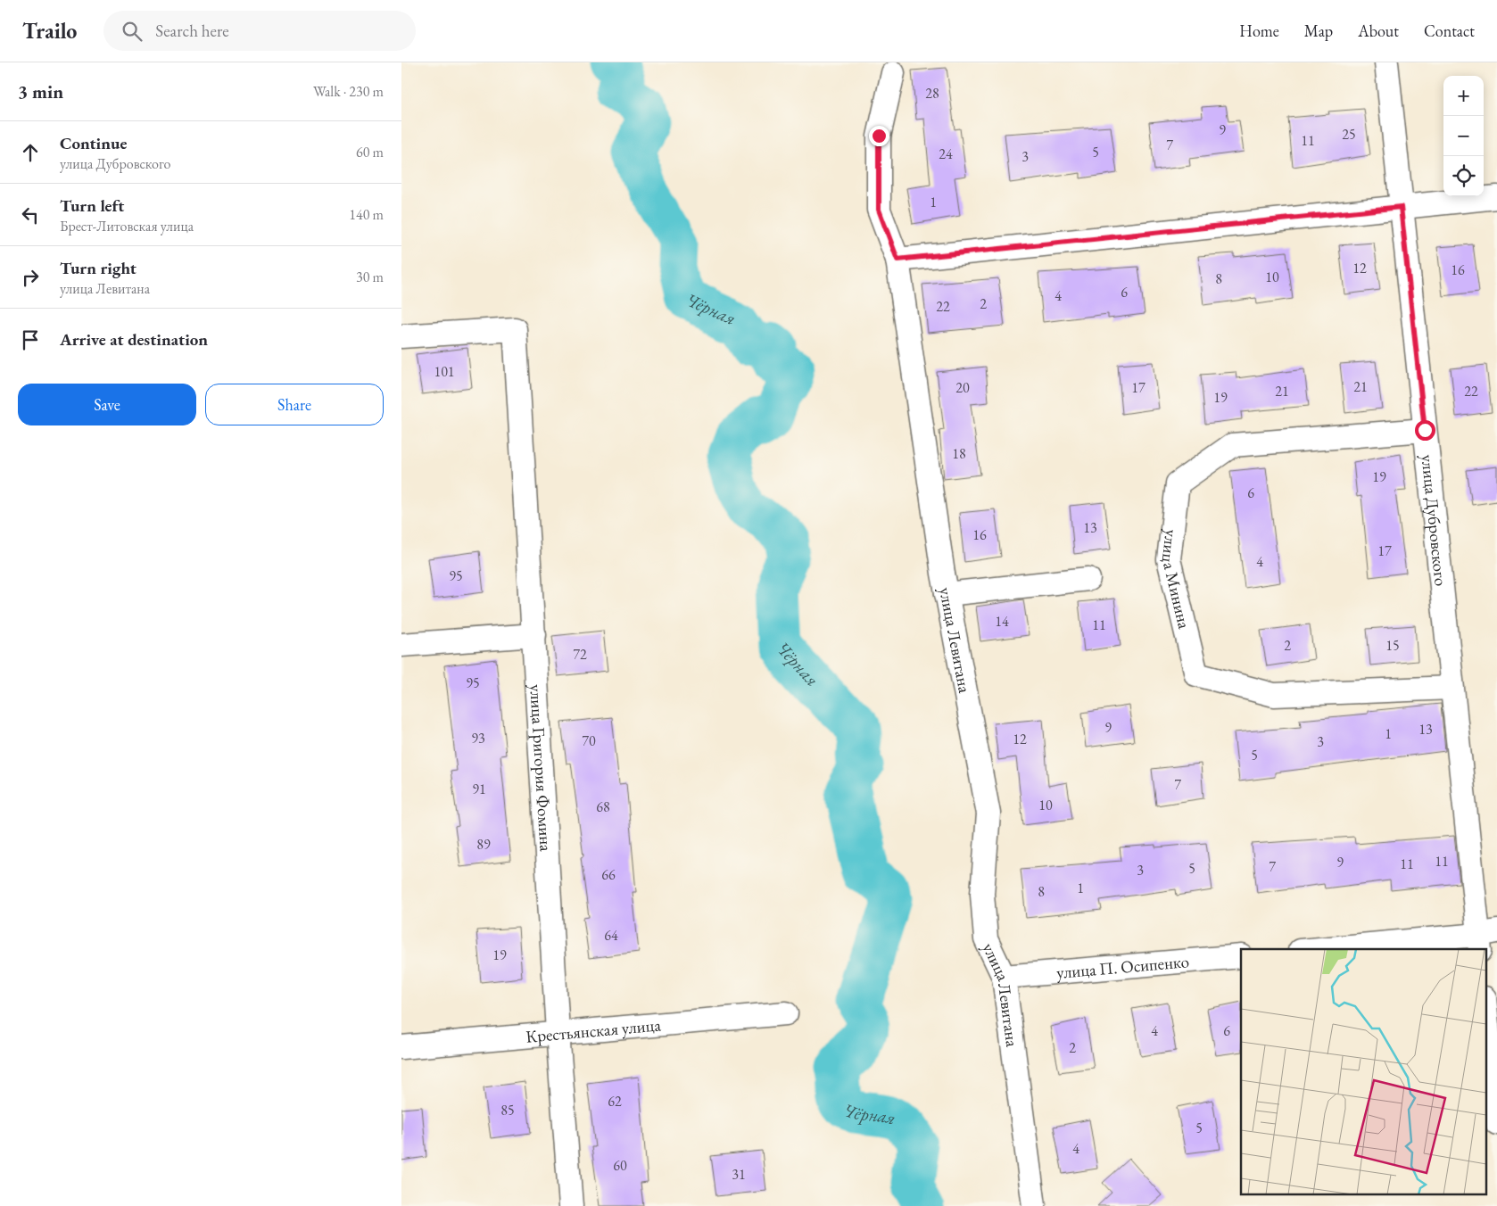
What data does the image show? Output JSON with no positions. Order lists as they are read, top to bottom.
{
  "streets": {
    "street": [
      "улица Дубровского",
      "улица Минина",
      "улица Левитана",
      "улица Григория Фомина",
      "улица П. Осипенко",
      "Крестьянская улица"
    ]
  },
  "crossings": [
    ["улица Дубровского", "улица Минина"],
    ["улица Левитана", "улица П. Осипенко"],
    ["улица Григория Фомина", "Крестьянская улица"]
  ],
  "water": ["Чёрная"],
  "house_numbers": [
    "28",
    "9",
    "25",
    "11",
    "7",
    "5",
    "24",
    "3",
    "1",
    "12",
    "16",
    "10",
    "8",
    "6",
    "4",
    "2",
    "22",
    "101",
    "21",
    "20",
    "17",
    "21",
    "22",
    "19",
    "18",
    "19",
    "6",
    "13",
    "16",
    "17",
    "4",
    "95",
    "14",
    "11",
    "2",
    "15",
    "72",
    "95",
    "9",
    "13",
    "1",
    "93",
    "12",
    "70",
    "3",
    "5",
    "7",
    "91",
    "10",
    "68",
    "89",
    "11",
    "9",
    "11",
    "7",
    "5",
    "3",
    "66",
    "1",
    "8",
    "64",
    "19",
    "4",
    "6",
    "2",
    "62",
    "85",
    "5",
    "4",
    "60",
    "31"
  ],
  "page": {
    "header": "Trailo",
    "search": "Search here",
    "nav": [
      "Home",
      "Map",
      "About",
      "Contact"
    ],
    "heading": ["3 min", "Walk · 230 m"],
    "map_buttons": ["+", "−"],
    "list": [
      ["Continue", "улица Дубровского", "60 m"],
      ["Turn left", "Брест-Литовская улица", "140 m"],
      ["Turn right", "улица Левитана", "30 m"],
      "Arrive at destination"
    ],
    "buttons": ["Save", "Share"]
  }
}
